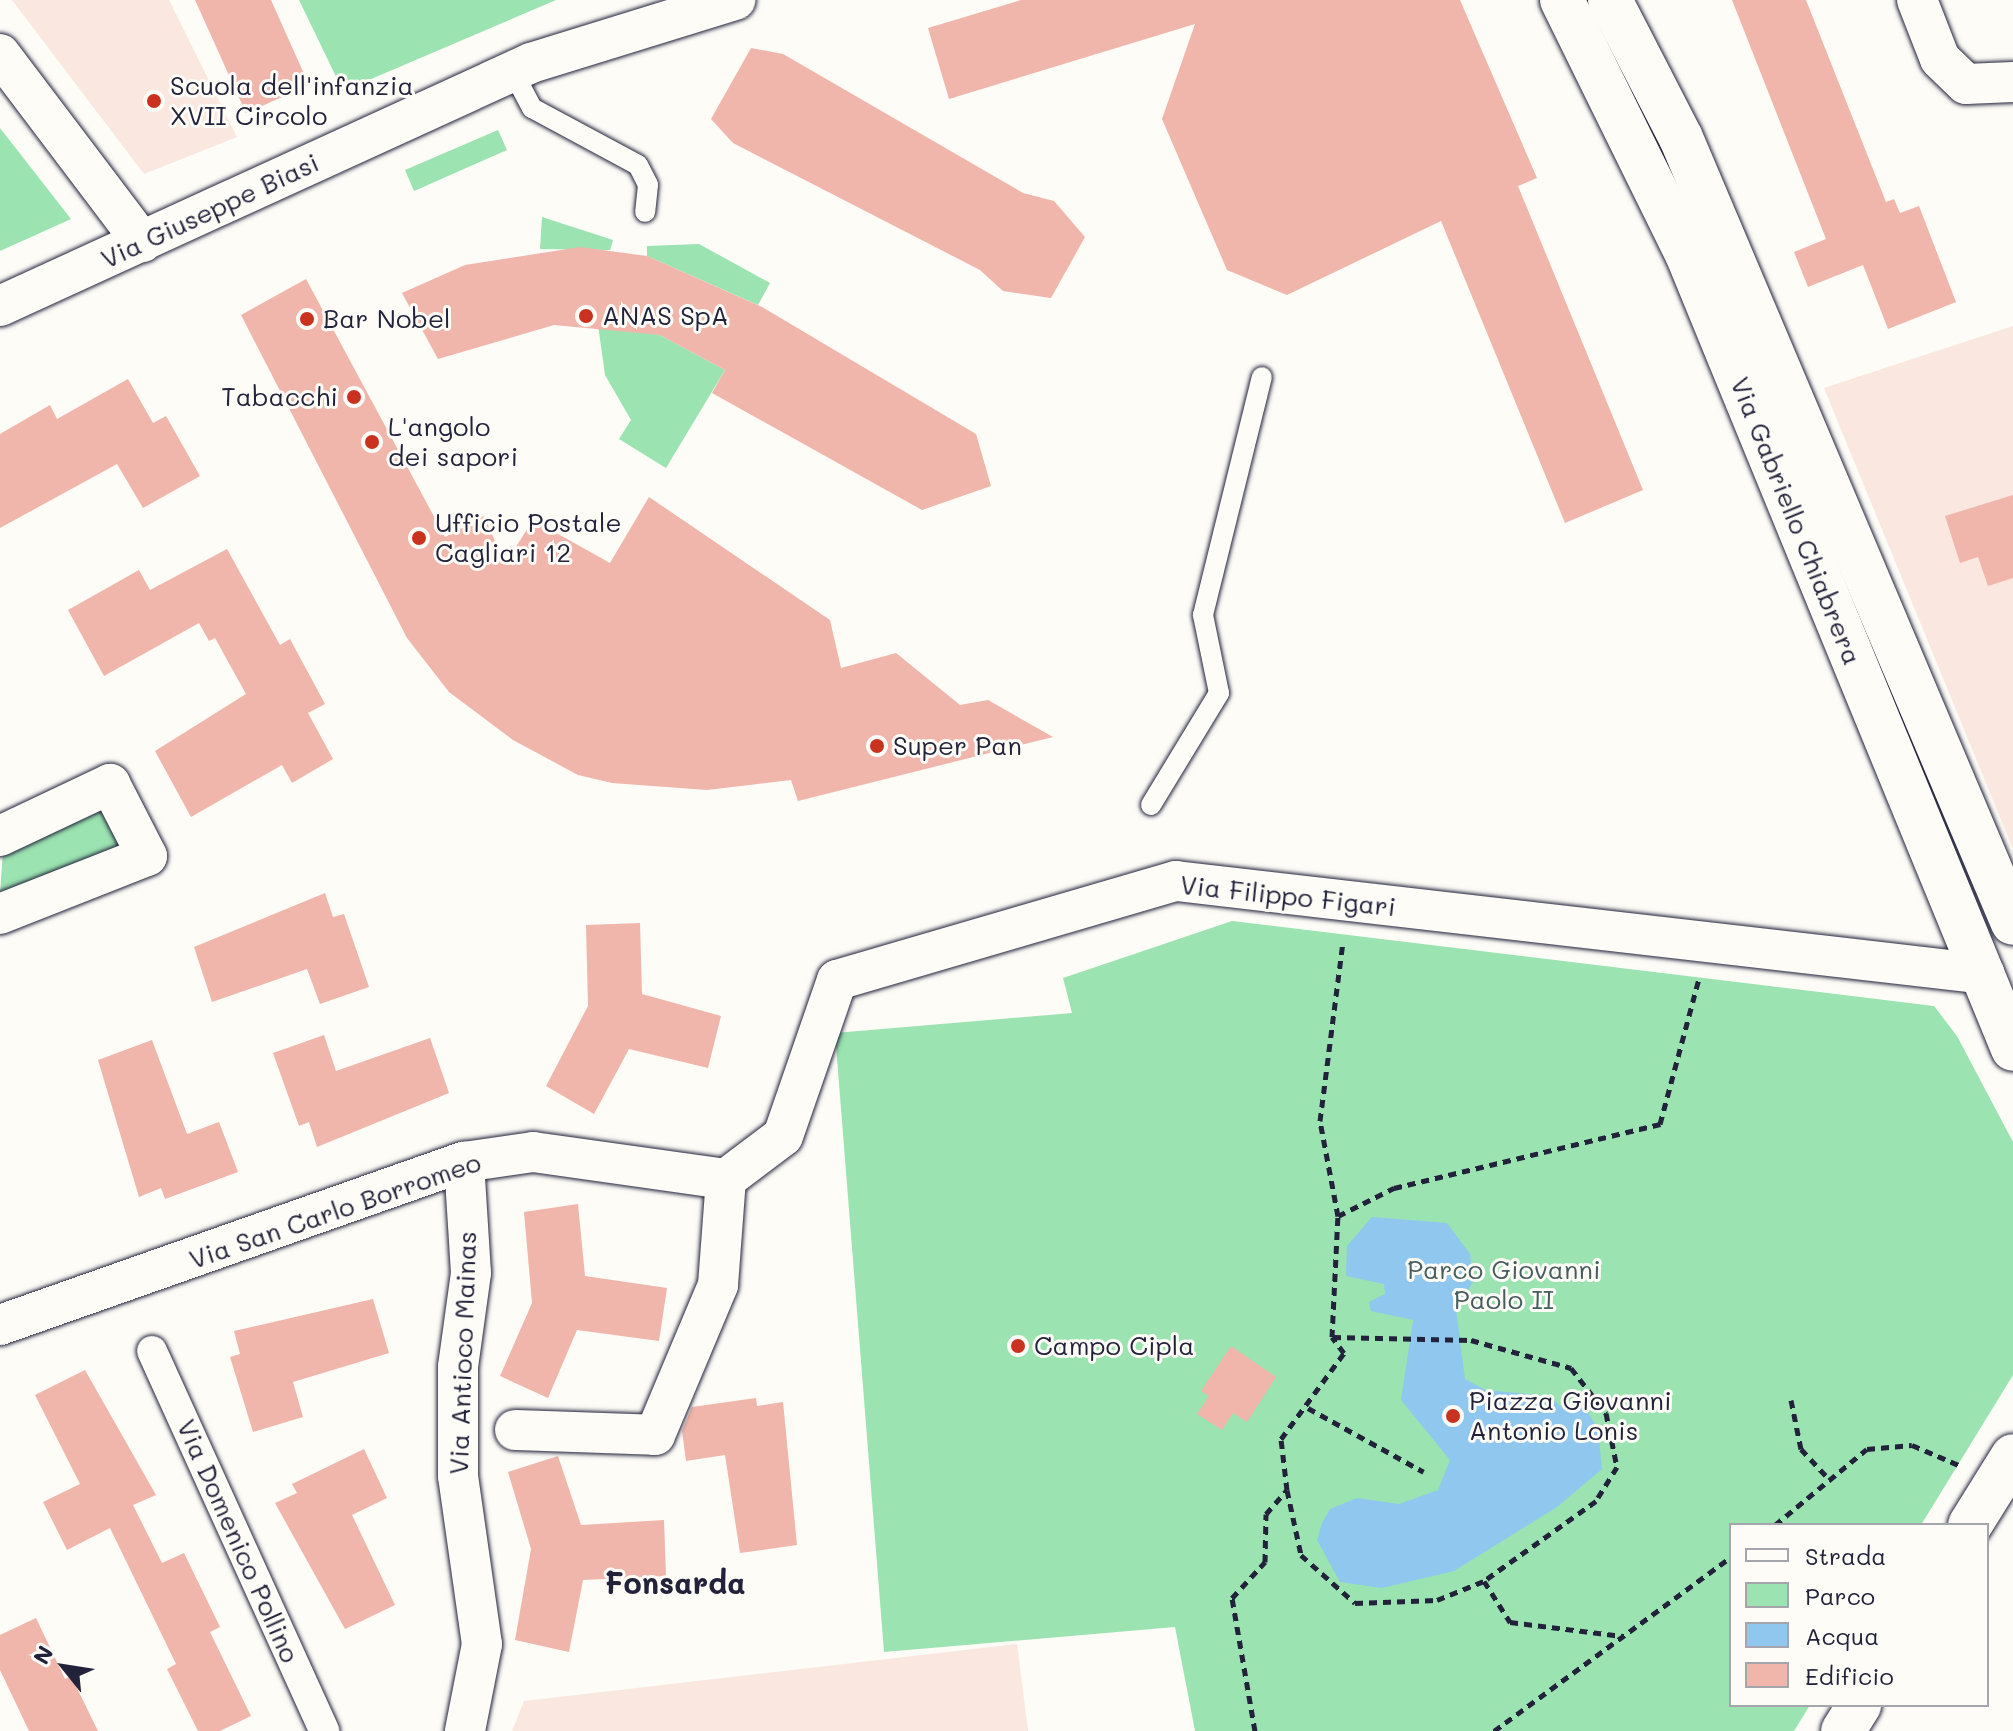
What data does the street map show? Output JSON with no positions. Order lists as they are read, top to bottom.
{
  "streets": {
    "street": [
      "Via Giuseppe Biasi",
      "Via Gabriello Chiabrera",
      "Via Filippo Figari",
      "Via San Carlo Borromeo",
      "Via Antioco Mainas",
      "Via Domenico Pollino"
    ]
  },
  "crossings": [
    ["Via Gabriello Chiabrera", "Via Filippo Figari"],
    ["Via Filippo Figari", "Via San Carlo Borromeo"],
    ["Via Filippo Figari", "Via Antioco Mainas"],
    ["Via San Carlo Borromeo", "Via Antioco Mainas"]
  ],
  "districts": ["Fonsarda"],
  "parks": ["Parco Giovanni Paolo II"],
  "places": [
    "Scuola dell'infanzia XVII Circolo",
    "ANAS SpA",
    "Bar Nobel",
    "Tabacchi",
    "L'angolo dei sapori",
    "Ufficio Postale Cagliari 12",
    "Super Pan",
    "Campo Cipla",
    "Piazza Giovanni Antonio Lonis"
  ],
  "legend": [
    "Strada",
    "Parco",
    "Acqua",
    "Edificio"
  ],
  "north": "top left"
}
